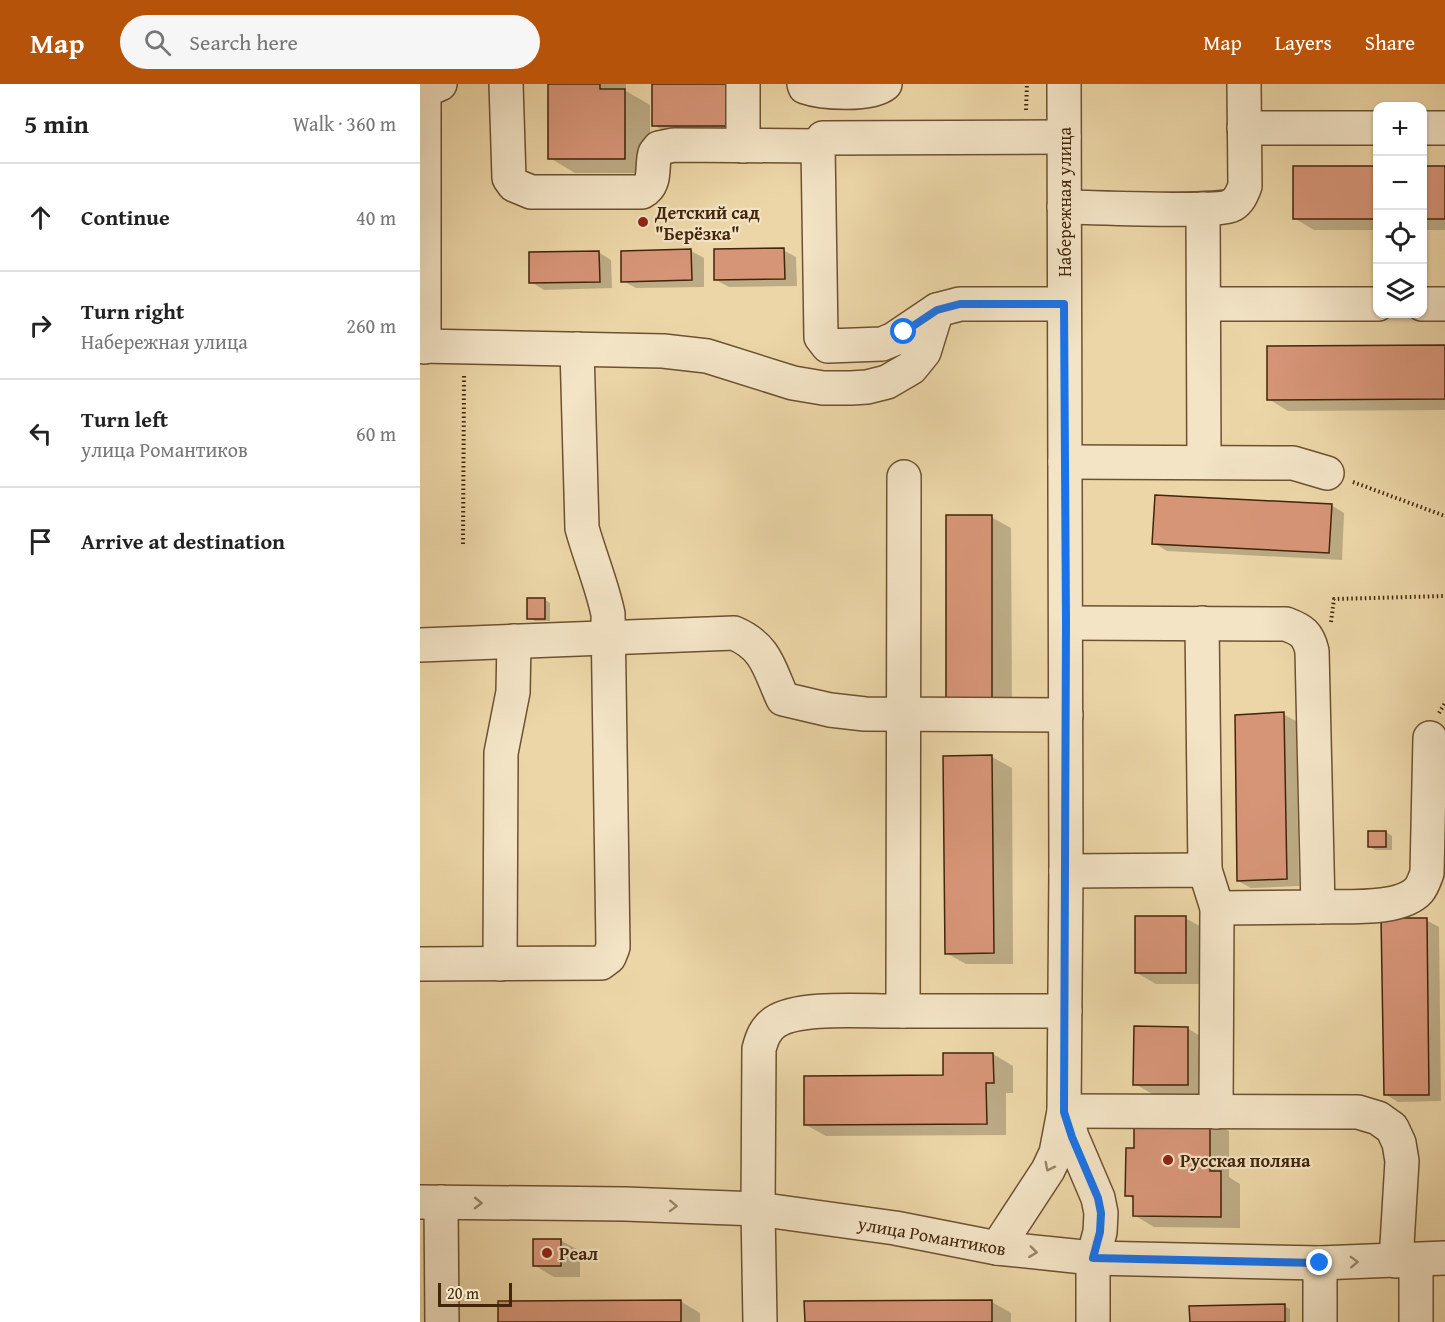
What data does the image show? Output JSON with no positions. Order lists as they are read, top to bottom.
{
  "streets": {
    "street": ["Набережная улица", "улица Романтиков"]
  },
  "crossings": [
    ["Набережная улица", "улица Романтиков"]
  ],
  "one_way": ["улица Романтиков"],
  "places": ["Детский сад \"Берёзка\"", "Русская поляна", "Реал"],
  "scale_bar": "20 m",
  "page": {
    "header": "Map",
    "search": "Search here",
    "nav": ["Map", "Layers", "Share"],
    "heading": ["5 min", "Walk · 360 m"],
    "map_buttons": ["+", "−"],
    "list": [
      ["Continue", "40 m"],
      ["Turn right", "Набережная улица", "260 m"],
      ["Turn left", "улица Романтиков", "60 m"],
      "Arrive at destination"
    ],
    "scale": "20 m"
  }
}
